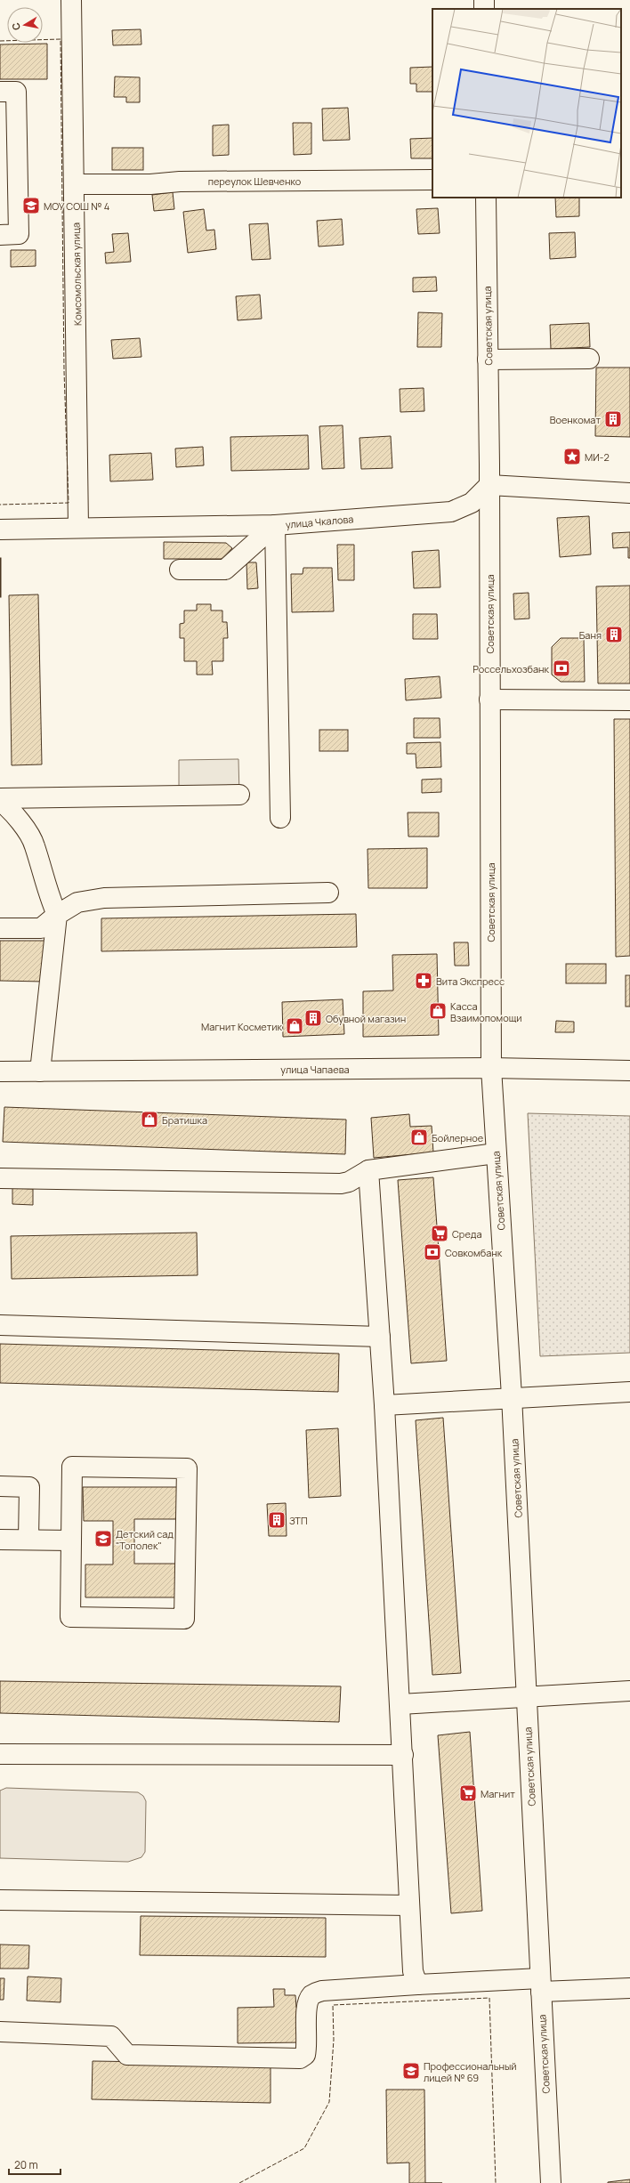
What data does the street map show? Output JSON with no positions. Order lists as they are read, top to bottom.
{
  "streets": {
    "street": [
      "переулок Шевченко",
      "Комсомольская улица",
      "Советская улица",
      "улица Чкалова",
      "улица Чапаева"
    ]
  },
  "crossings": [
    ["переулок Шевченко", "Комсомольская улица"],
    ["Комсомольская улица", "улица Чкалова"],
    ["Советская улица", "улица Чкалова"],
    ["Советская улица", "улица Чапаева"]
  ],
  "places": {
    "school or university": ["МОУ СОШ № 4", "Детский сад \"Тополек\"", "Профессиональный лицей № 69"],
    "building": [
      "Военкомат",
      "Баня",
      "Обувной магазин",
      "ЗТП"
    ],
    "place": ["МИ-2"],
    "bank": ["Россельхозбанк", "Совкомбанк"],
    "pharmacy": ["Вита Экспресс"],
    "shop": [
      "Касса Взаимопомощи",
      "Магнит Косметик",
      "Братишка",
      "Бойлерное"
    ],
    "supermarket": ["Среда", "Магнит"]
  },
  "scale_bar": "20 m",
  "north": "left"
}
